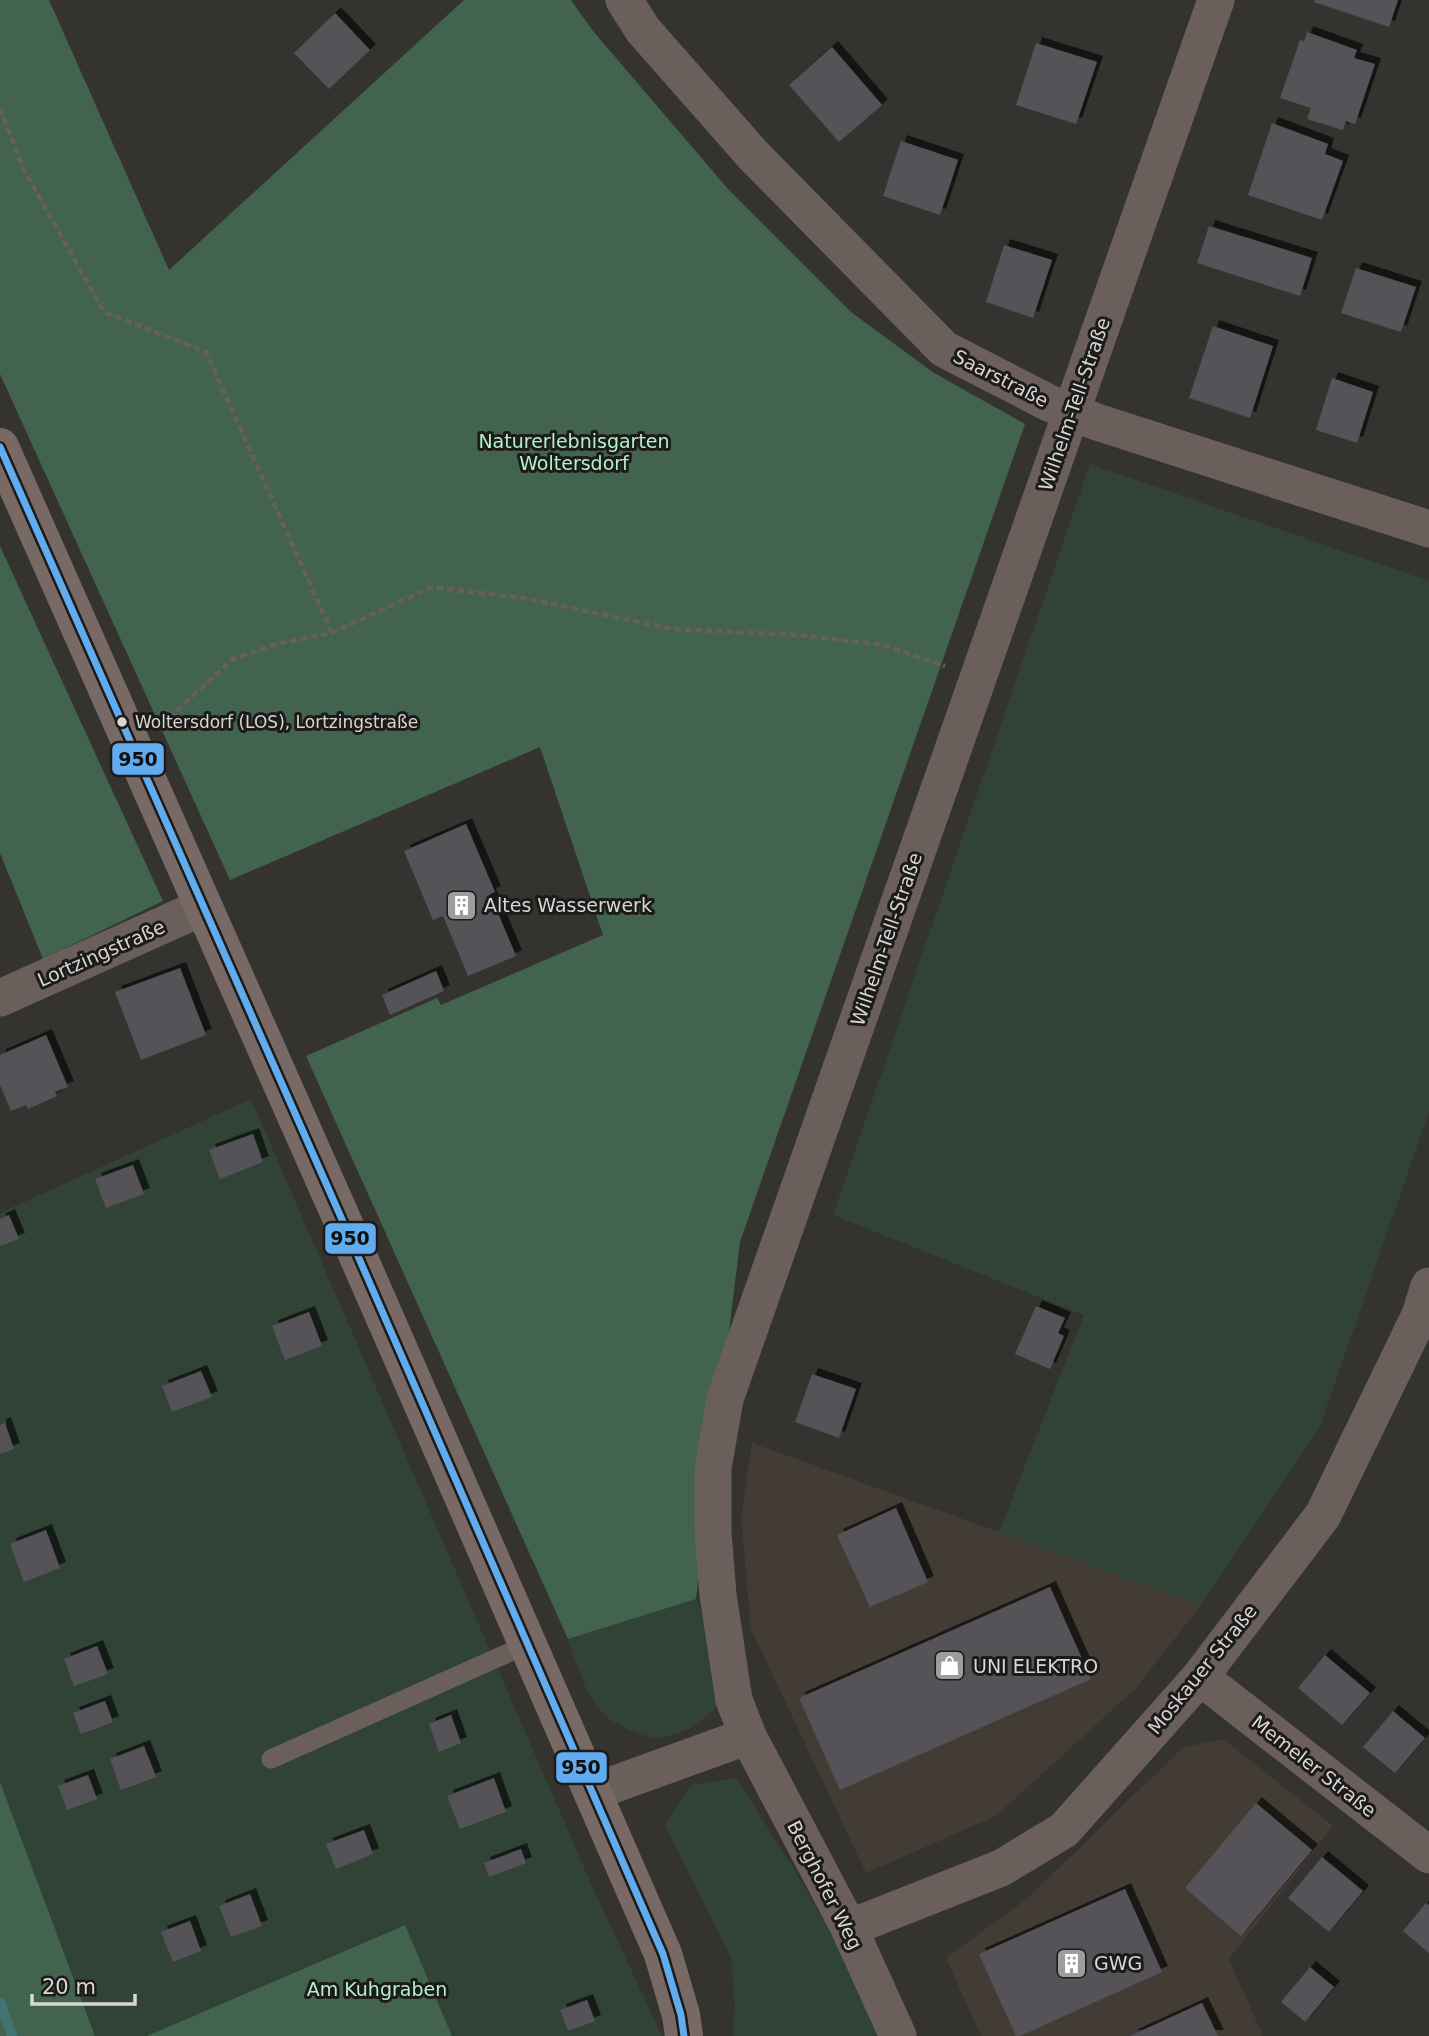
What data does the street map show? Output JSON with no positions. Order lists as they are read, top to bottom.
{
  "streets": {
    "street": [
      "Saarstraße",
      "Wilhelm-Tell-Straße",
      "Lortzingstraße",
      "Moskauer Straße",
      "Memeler Straße",
      "Berghofer Weg"
    ]
  },
  "crossings": [
    ["Saarstraße", "Wilhelm-Tell-Straße"],
    ["Wilhelm-Tell-Straße", "Berghofer Weg"],
    ["Moskauer Straße", "Memeler Straße"],
    ["Moskauer Straße", "Berghofer Weg"]
  ],
  "parks": ["Naturerlebnisgarten Woltersdorf", "Am Kuhgraben"],
  "places": {
    "other": ["Woltersdorf (LOS), Lortzingstraße"],
    "building": ["Altes Wasserwerk", "GWG"],
    "shop": ["UNI ELEKTRO"]
  },
  "lines": ["transit line 950"],
  "scale_bar": "20 m"
}
